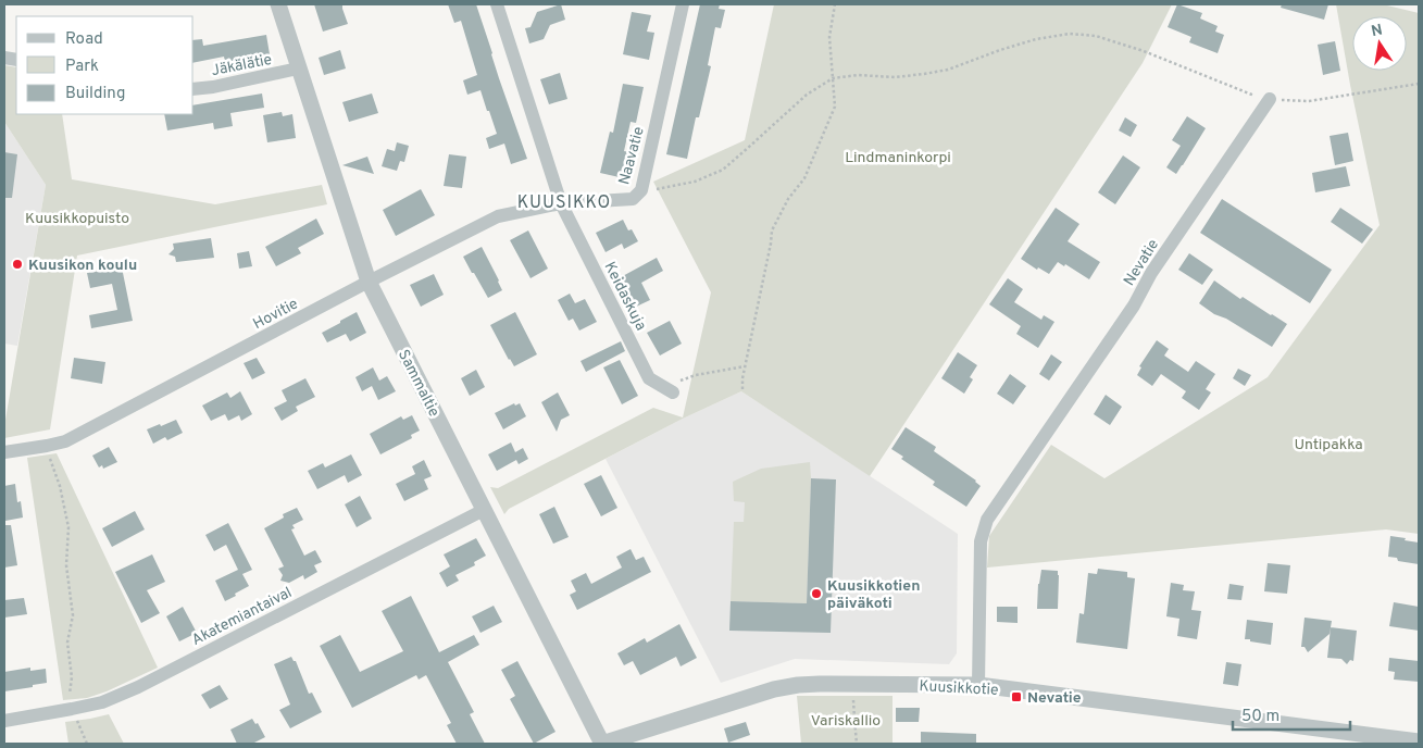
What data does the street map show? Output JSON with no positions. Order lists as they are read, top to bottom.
{
  "streets": {
    "street": [
      "Jäkälätie",
      "Naavatie",
      "Nevatie",
      "Keidaskuja",
      "Hovitie",
      "Sammaltie",
      "Akatemiantaival",
      "Kuusikkotie"
    ]
  },
  "crossings": [
    ["Jäkälätie", "Sammaltie"],
    ["Naavatie", "Keidaskuja"],
    ["Naavatie", "Hovitie"],
    ["Nevatie", "Kuusikkotie"],
    ["Keidaskuja", "Hovitie"],
    ["Hovitie", "Sammaltie"],
    ["Sammaltie", "Akatemiantaival"],
    ["Sammaltie", "Kuusikkotie"]
  ],
  "districts": ["KUUSIKKO"],
  "parks": [
    "Lindmaninkorpi",
    "Kuusikkopuisto",
    "Untipakka",
    "Variskallio"
  ],
  "places": {
    "other": ["Kuusikon koulu", "Kuusikkotien päiväkoti"],
    "transit": ["Nevatie"]
  },
  "legend": ["Road", "Park", "Building"],
  "scale_bar": "50 m",
  "north": "top"
}
